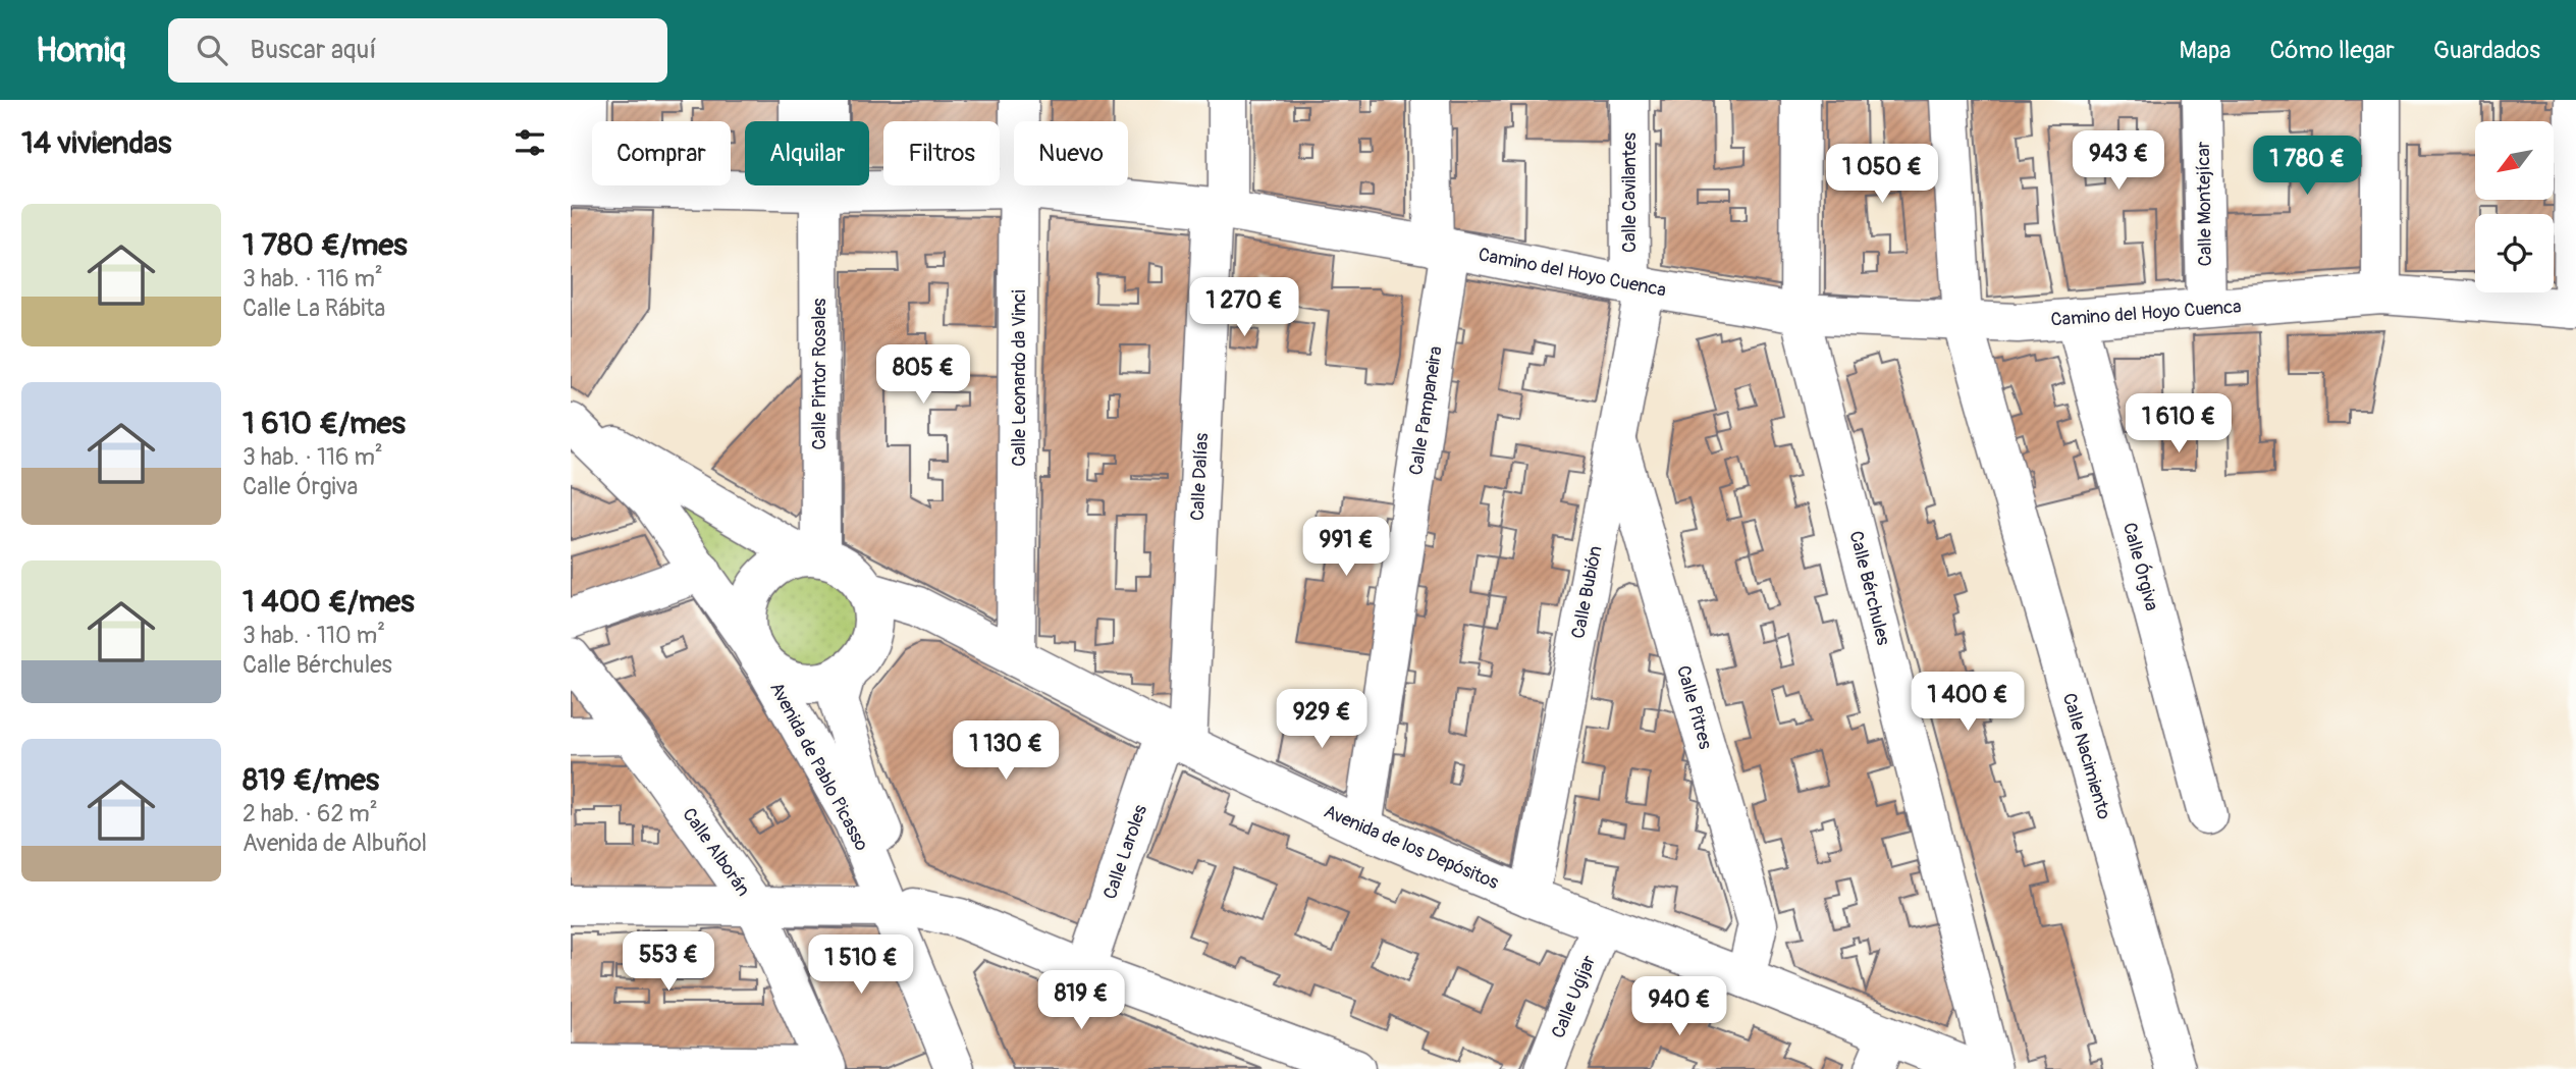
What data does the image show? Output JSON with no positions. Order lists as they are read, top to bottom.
{
  "streets": {
    "street": [
      "Calle Cavilantes",
      "Calle Montejícar",
      "Camino del Hoyo Cuenca",
      "Calle Pintor Rosales",
      "Calle Leonardo da Vinci",
      "Calle Pampaneira",
      "Calle Dalías",
      "Calle Órgiva",
      "Calle Bérchules",
      "Calle Bubión",
      "Calle Pitres",
      "Calle Nacimiento",
      "Avenida de Pablo Picasso",
      "Avenida de los Depósitos",
      "Calle Alborán",
      "Calle Laroles",
      "Calle Ugíjar"
    ]
  },
  "crossings": [
    ["Calle Cavilantes", "Camino del Hoyo Cuenca"],
    ["Calle Cavilantes", "Calle Bubión"],
    ["Calle Montejícar", "Camino del Hoyo Cuenca"],
    ["Camino del Hoyo Cuenca", "Calle Pintor Rosales"],
    ["Camino del Hoyo Cuenca", "Calle Leonardo da Vinci"],
    ["Camino del Hoyo Cuenca", "Calle Pampaneira"],
    ["Camino del Hoyo Cuenca", "Calle Dalías"],
    ["Camino del Hoyo Cuenca", "Calle Órgiva"],
    ["Camino del Hoyo Cuenca", "Calle Bérchules"],
    ["Camino del Hoyo Cuenca", "Calle Bubión"],
    ["Camino del Hoyo Cuenca", "Calle Nacimiento"],
    ["Calle Pintor Rosales", "Avenida de Pablo Picasso"],
    ["Calle Pintor Rosales", "Avenida de los Depósitos"],
    ["Calle Leonardo da Vinci", "Avenida de los Depósitos"],
    ["Calle Pampaneira", "Avenida de los Depósitos"],
    ["Calle Dalías", "Avenida de los Depósitos"],
    ["Calle Dalías", "Calle Laroles"],
    ["Calle Bubión", "Calle Pitres"],
    ["Calle Bubión", "Avenida de los Depósitos"],
    ["Calle Pitres", "Avenida de los Depósitos"],
    ["Avenida de Pablo Picasso", "Avenida de los Depósitos"],
    ["Avenida de los Depósitos", "Calle Laroles"],
    ["Avenida de los Depósitos", "Calle Ugíjar"]
  ],
  "north": "bottom left",
  "page": {
    "header": "Homiq",
    "search": "Buscar aquí",
    "nav": ["Mapa", "Cómo llegar", "Guardados"],
    "heading": "14 viviendas",
    "chip": [
      "Comprar",
      "Alquilar",
      "Filtros",
      "Nuevo"
    ],
    "price": [
      "943 €",
      "1 780 €",
      "1 050 €",
      "1 270 €",
      "805 €",
      "1 610 €",
      "991 €",
      "1 400 €",
      "929 €",
      "1 130 €",
      "553 €",
      "1 510 €",
      "819 €",
      "940 €"
    ],
    "list": [
      {
        "name": "1 780 €/mes",
        "note": "3 hab. · 116 m² · Calle La Rábita"
      },
      {
        "name": "1 610 €/mes",
        "note": "3 hab. · 116 m² · Calle Órgiva"
      },
      {
        "name": "1 400 €/mes",
        "note": "3 hab. · 110 m² · Calle Bérchules"
      },
      {
        "name": "819 €/mes",
        "note": "2 hab. · 62 m² · Avenida de Albuñol"
      }
    ]
  }
}
